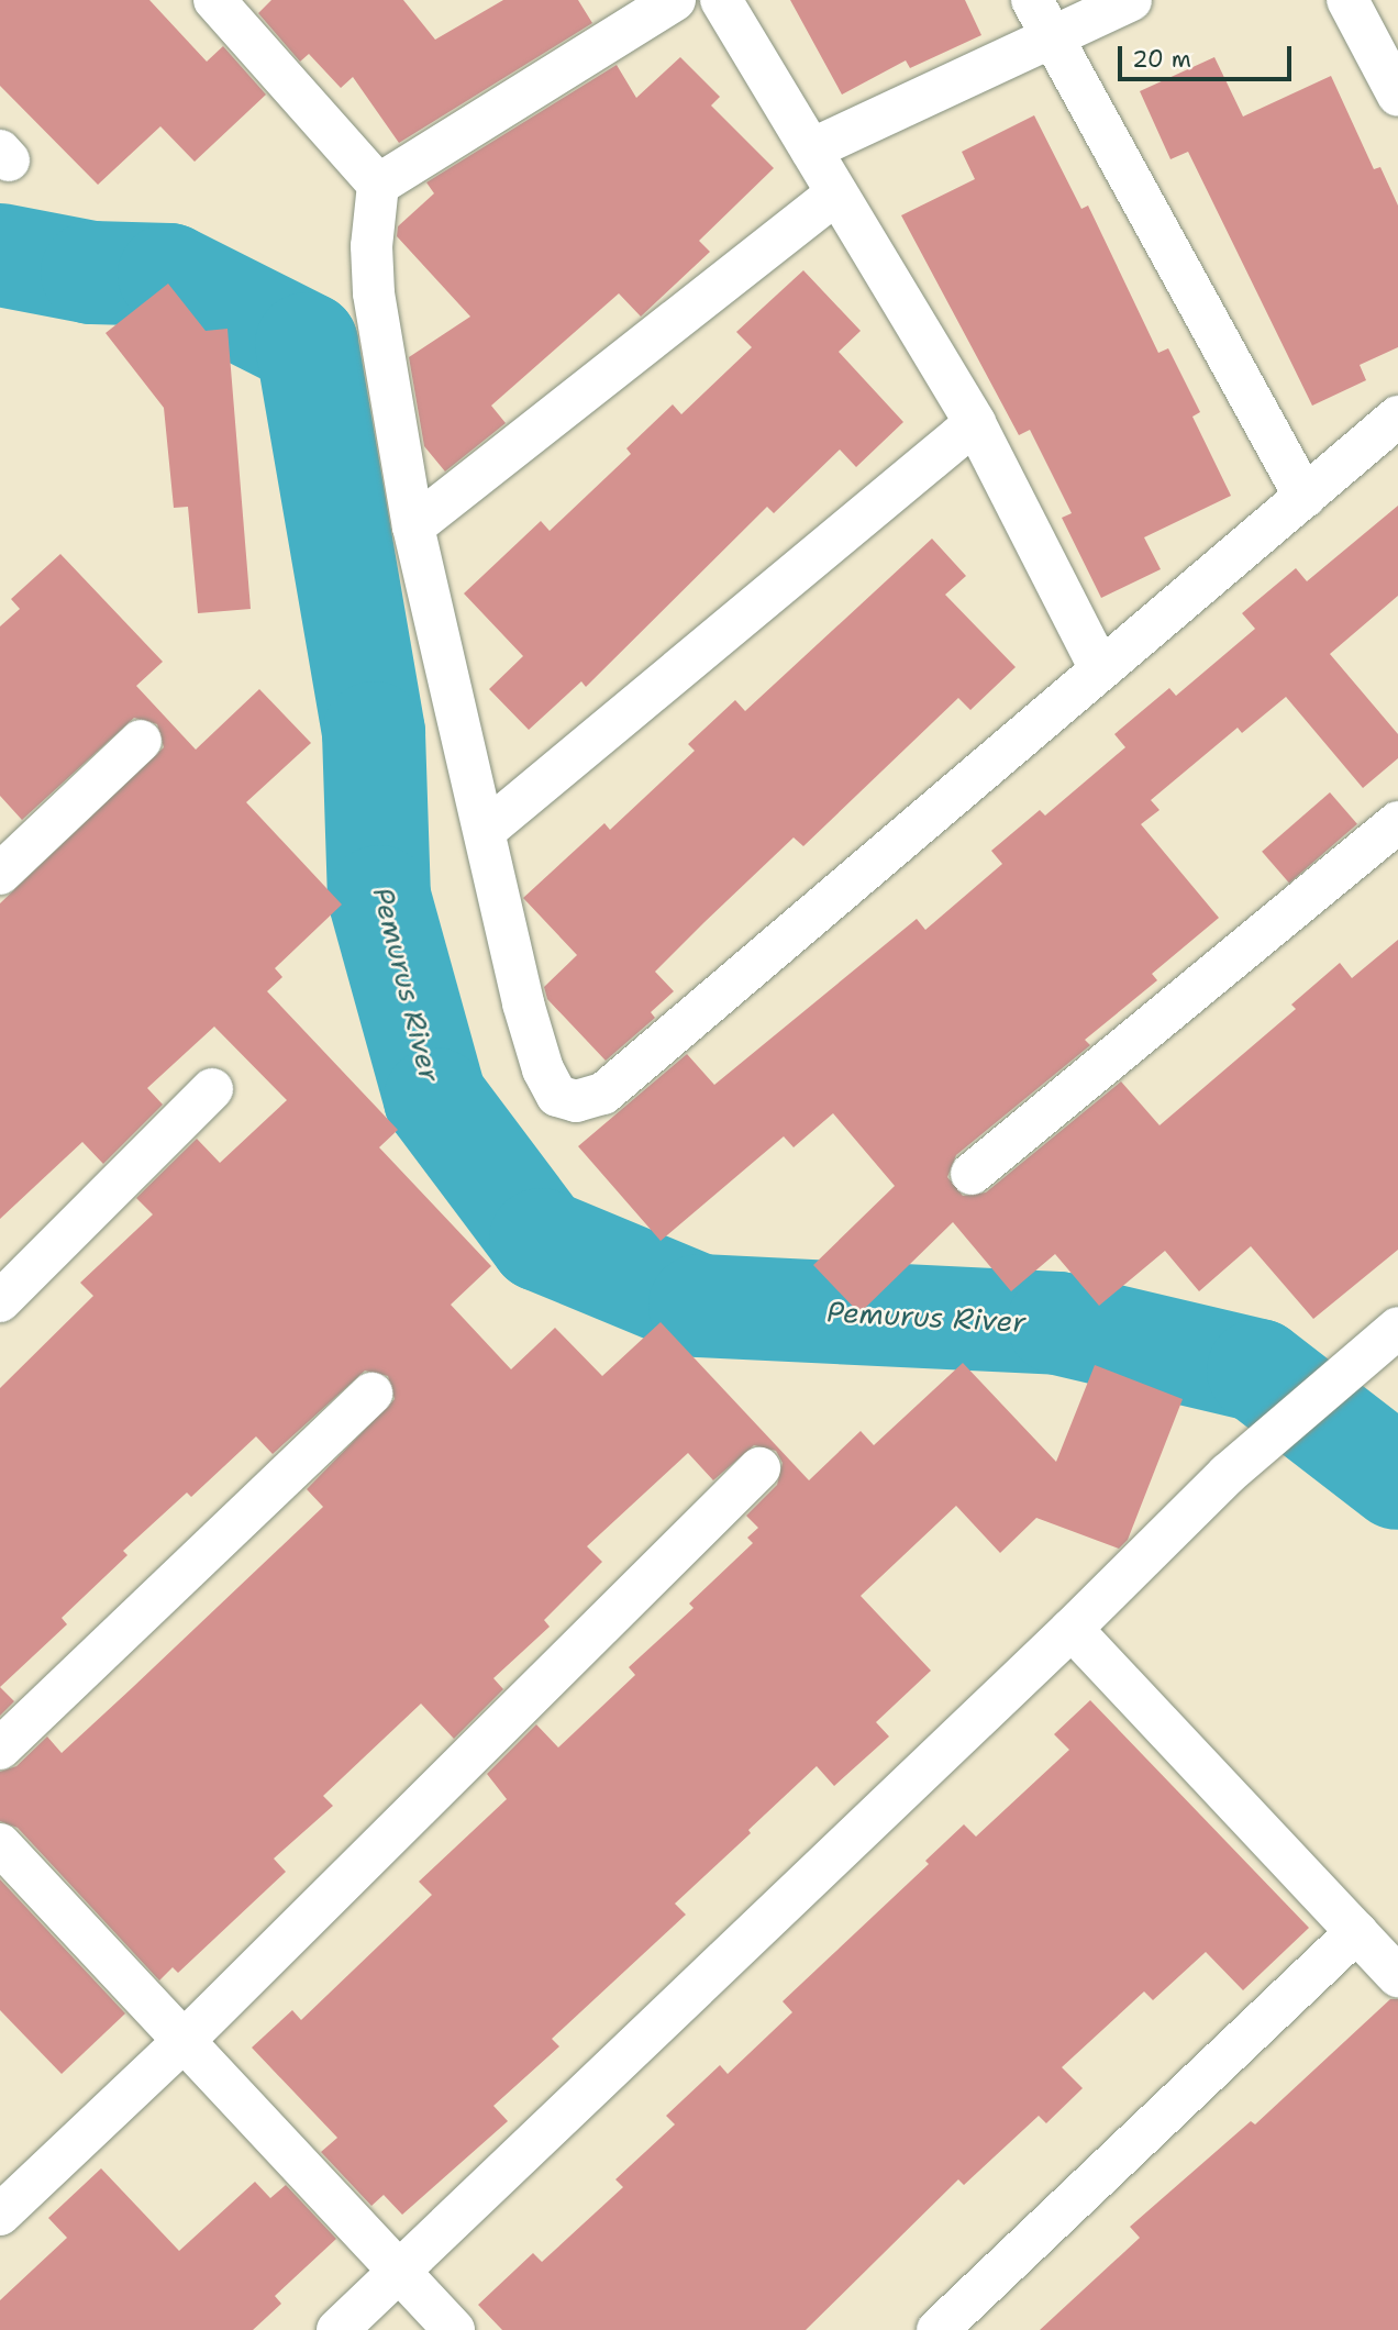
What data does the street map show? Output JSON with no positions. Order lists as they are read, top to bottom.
{
  "water": ["Pemurus River"],
  "scale_bar": "20 m"
}
